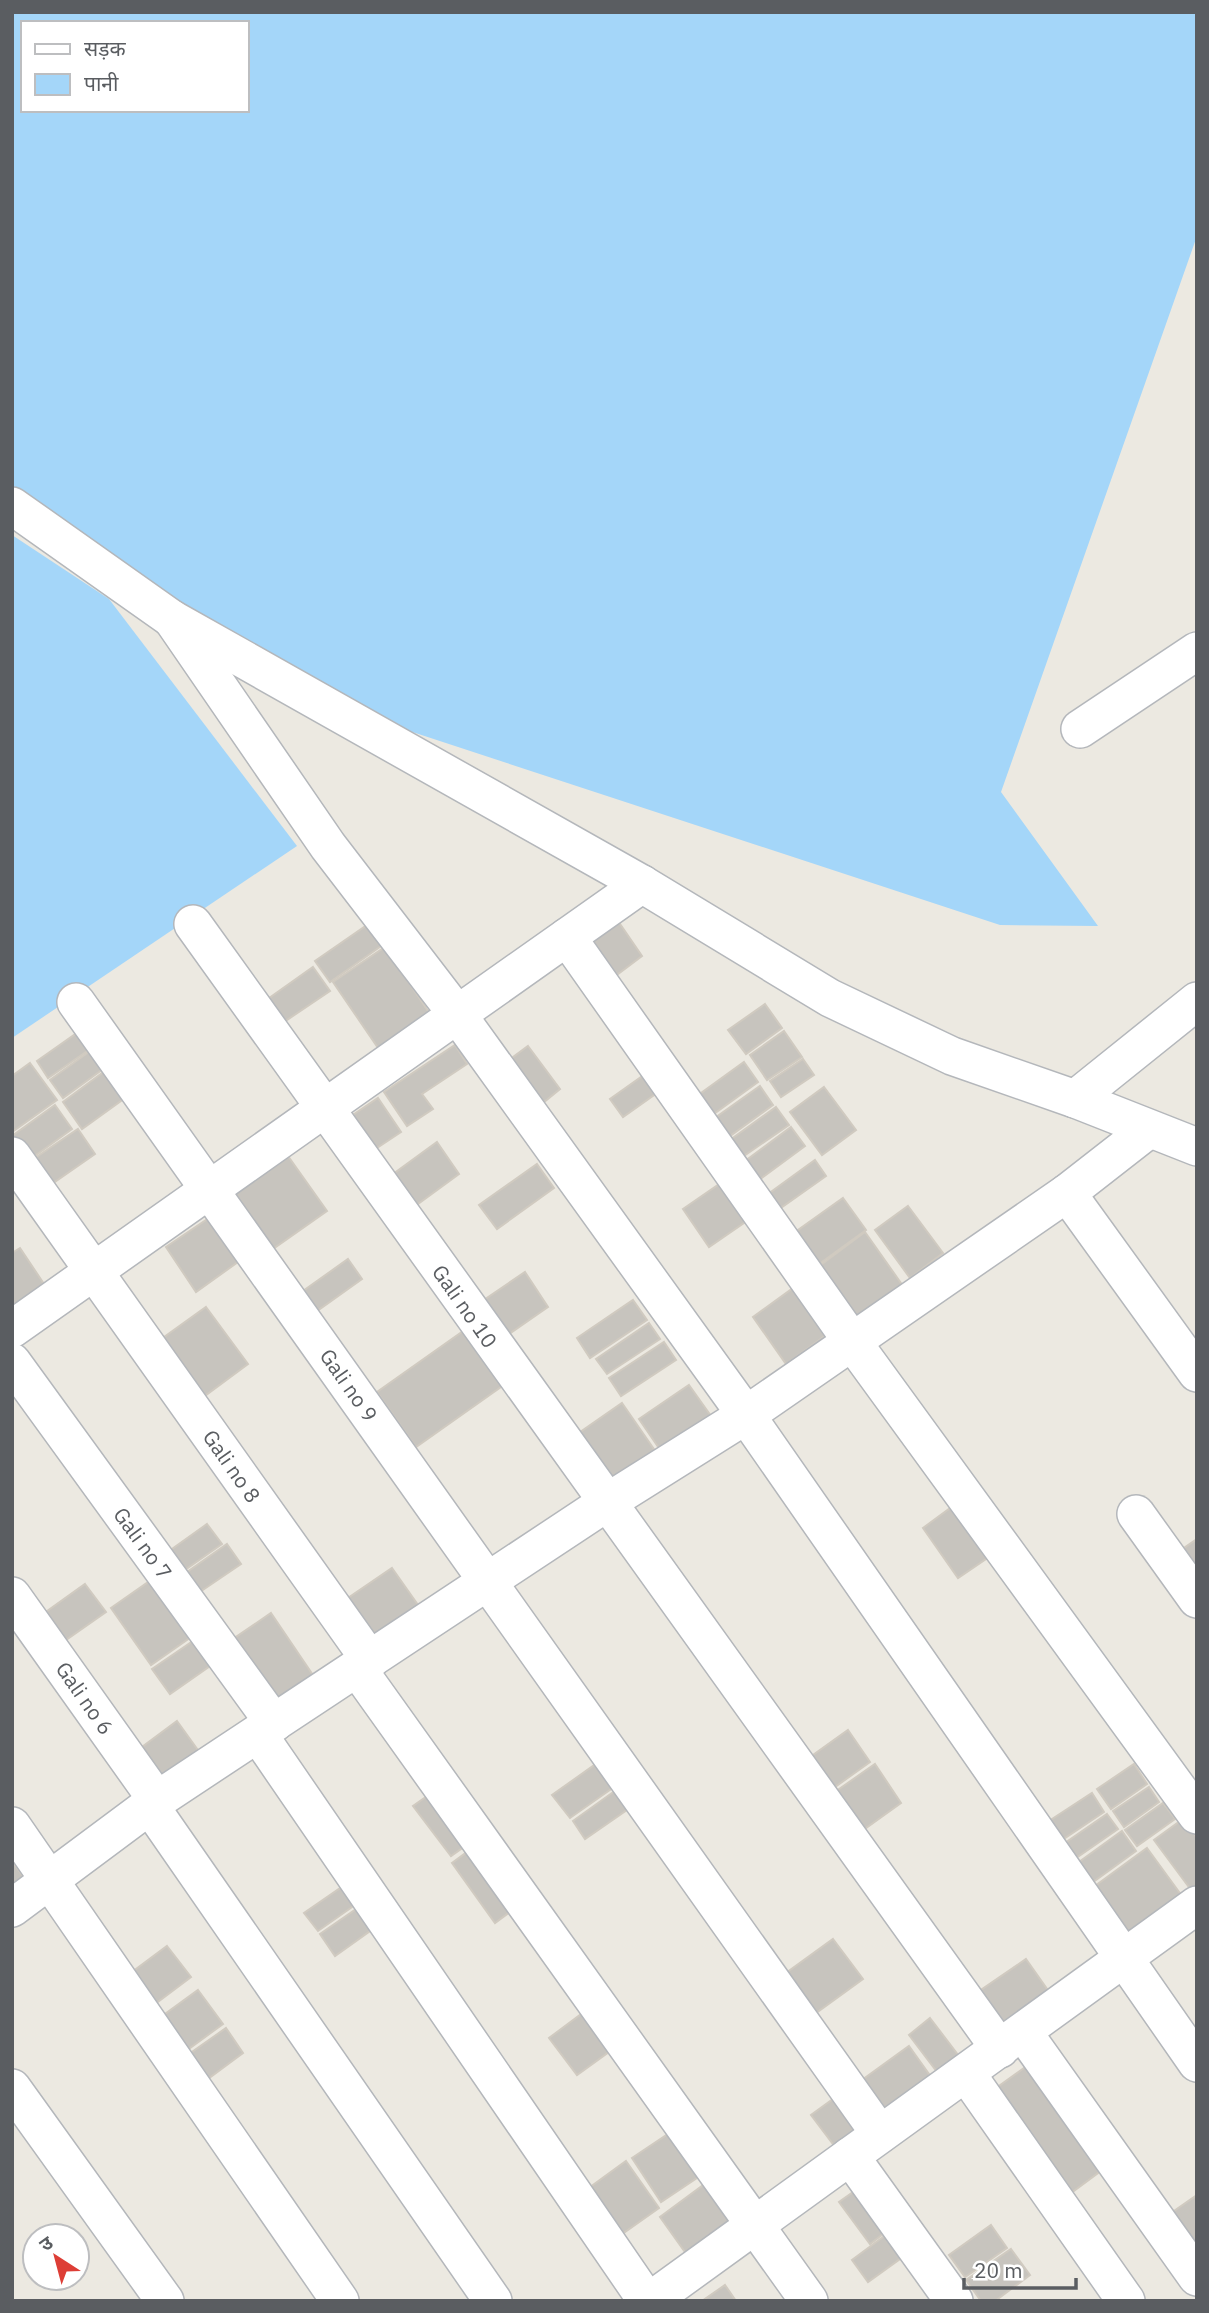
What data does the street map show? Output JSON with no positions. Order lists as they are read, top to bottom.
{
  "streets": {
    "street": [
      "Gali no 10",
      "Gali no 9",
      "Gali no 8",
      "Gali no 7",
      "Gali no 6"
    ]
  },
  "legend": ["सड़क", "पानी"],
  "scale_bar": "20 m",
  "north": "top left"
}
